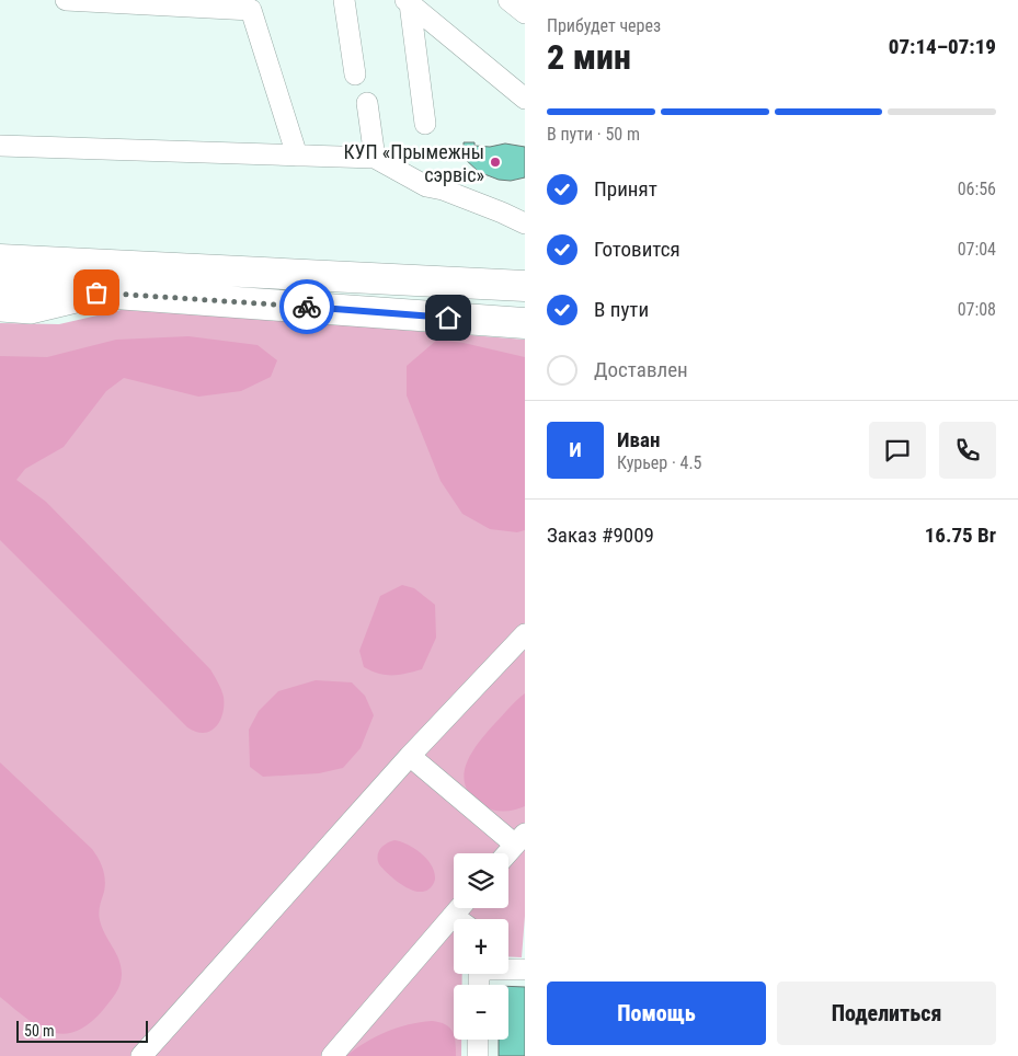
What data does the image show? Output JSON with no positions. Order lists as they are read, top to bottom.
{
  "places": ["КУП «Прымежны сэрвіс»"],
  "scale_bar": "50 m",
  "page": {
    "heading": ["2 мин", "Прибудет через", "07:14–07:19"],
    "panel": [
      "Иван",
      "Курьер · 4.5",
      "Заказ #9009",
      "16.75 Br"
    ],
    "bar": "В пути · 50 m",
    "list": [
      ["Принят", "06:56"],
      ["Готовится", "07:04"],
      ["В пути", "07:08"],
      "Доставлен"
    ],
    "round": "И",
    "map_buttons": ["+", "−"],
    "buttons": ["Помощь", "Поделиться"],
    "scale": "50 m"
  }
}
